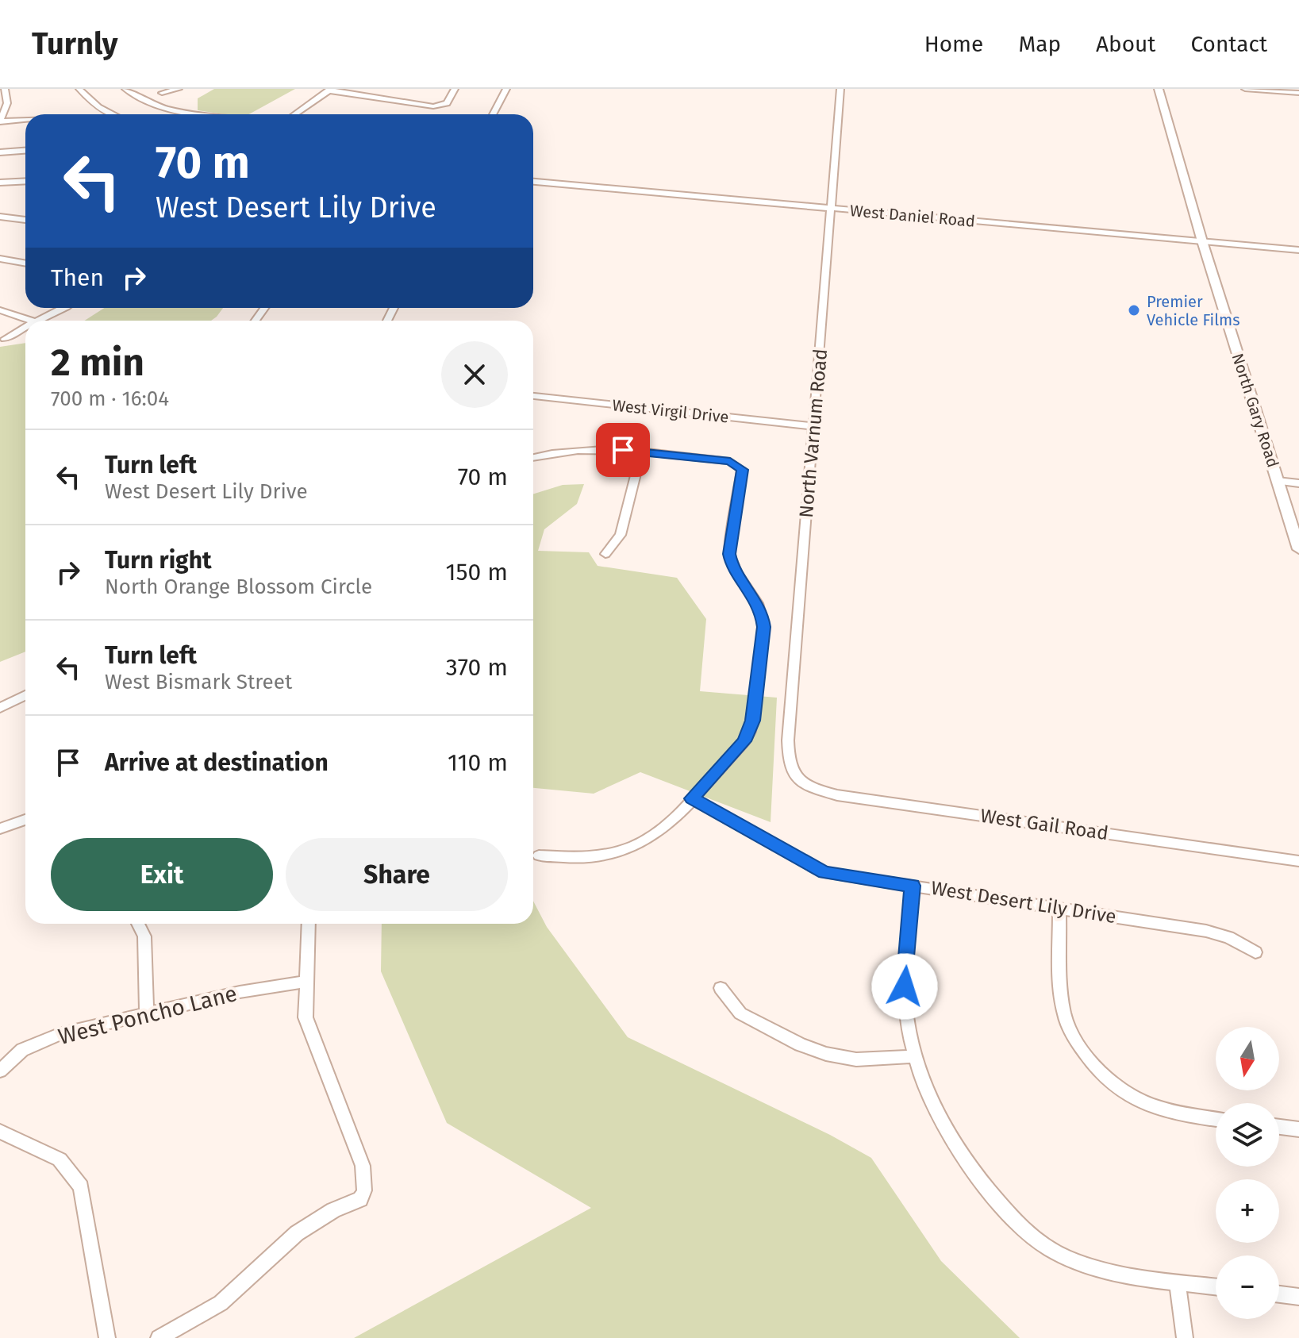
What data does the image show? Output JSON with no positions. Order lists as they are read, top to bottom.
{
  "streets": {
    "street": [
      "West Daniel Road",
      "North Gary Road",
      "West Virgil Drive",
      "North Varnum Road",
      "West Gail Road",
      "West Desert Lily Drive",
      "West Poncho Lane"
    ]
  },
  "crossings": [
    ["West Daniel Road", "North Gary Road"],
    ["West Daniel Road", "North Varnum Road"],
    ["West Virgil Drive", "North Varnum Road"],
    ["North Varnum Road", "West Gail Road"]
  ],
  "places": ["Premier Vehicle Films"],
  "north": "bottom",
  "page": {
    "header": "Turnly",
    "nav": [
      "Home",
      "Map",
      "About",
      "Contact"
    ],
    "turn": ["70 m", "West Desert Lily Drive"],
    "then": "Then",
    "heading": ["2 min", "700 m · 16:04"],
    "list": [
      {
        "name": "Turn left",
        "note": "West Desert Lily Drive",
        "value": "70 m"
      },
      {
        "name": "Turn right",
        "note": "North Orange Blossom Circle",
        "value": "150 m"
      },
      {
        "name": "Turn left",
        "note": "West Bismark Street",
        "value": "370 m"
      },
      {
        "name": "Arrive at destination",
        "value": "110 m"
      }
    ],
    "buttons": ["Exit", "Share"],
    "map_buttons": ["+", "−"]
  }
}
